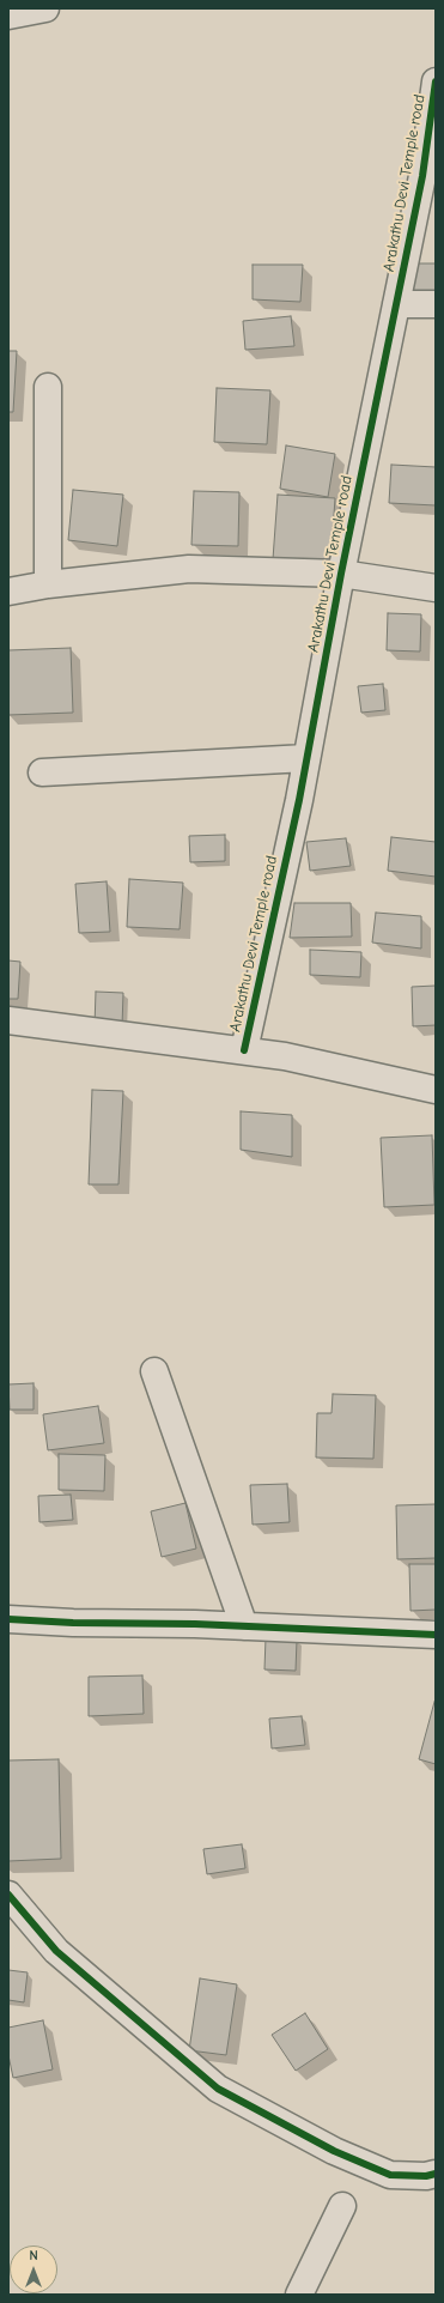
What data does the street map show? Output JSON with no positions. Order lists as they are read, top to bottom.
{
  "streets": {
    "street": ["Arakathu Devi Temple road"]
  },
  "north": "top"
}
